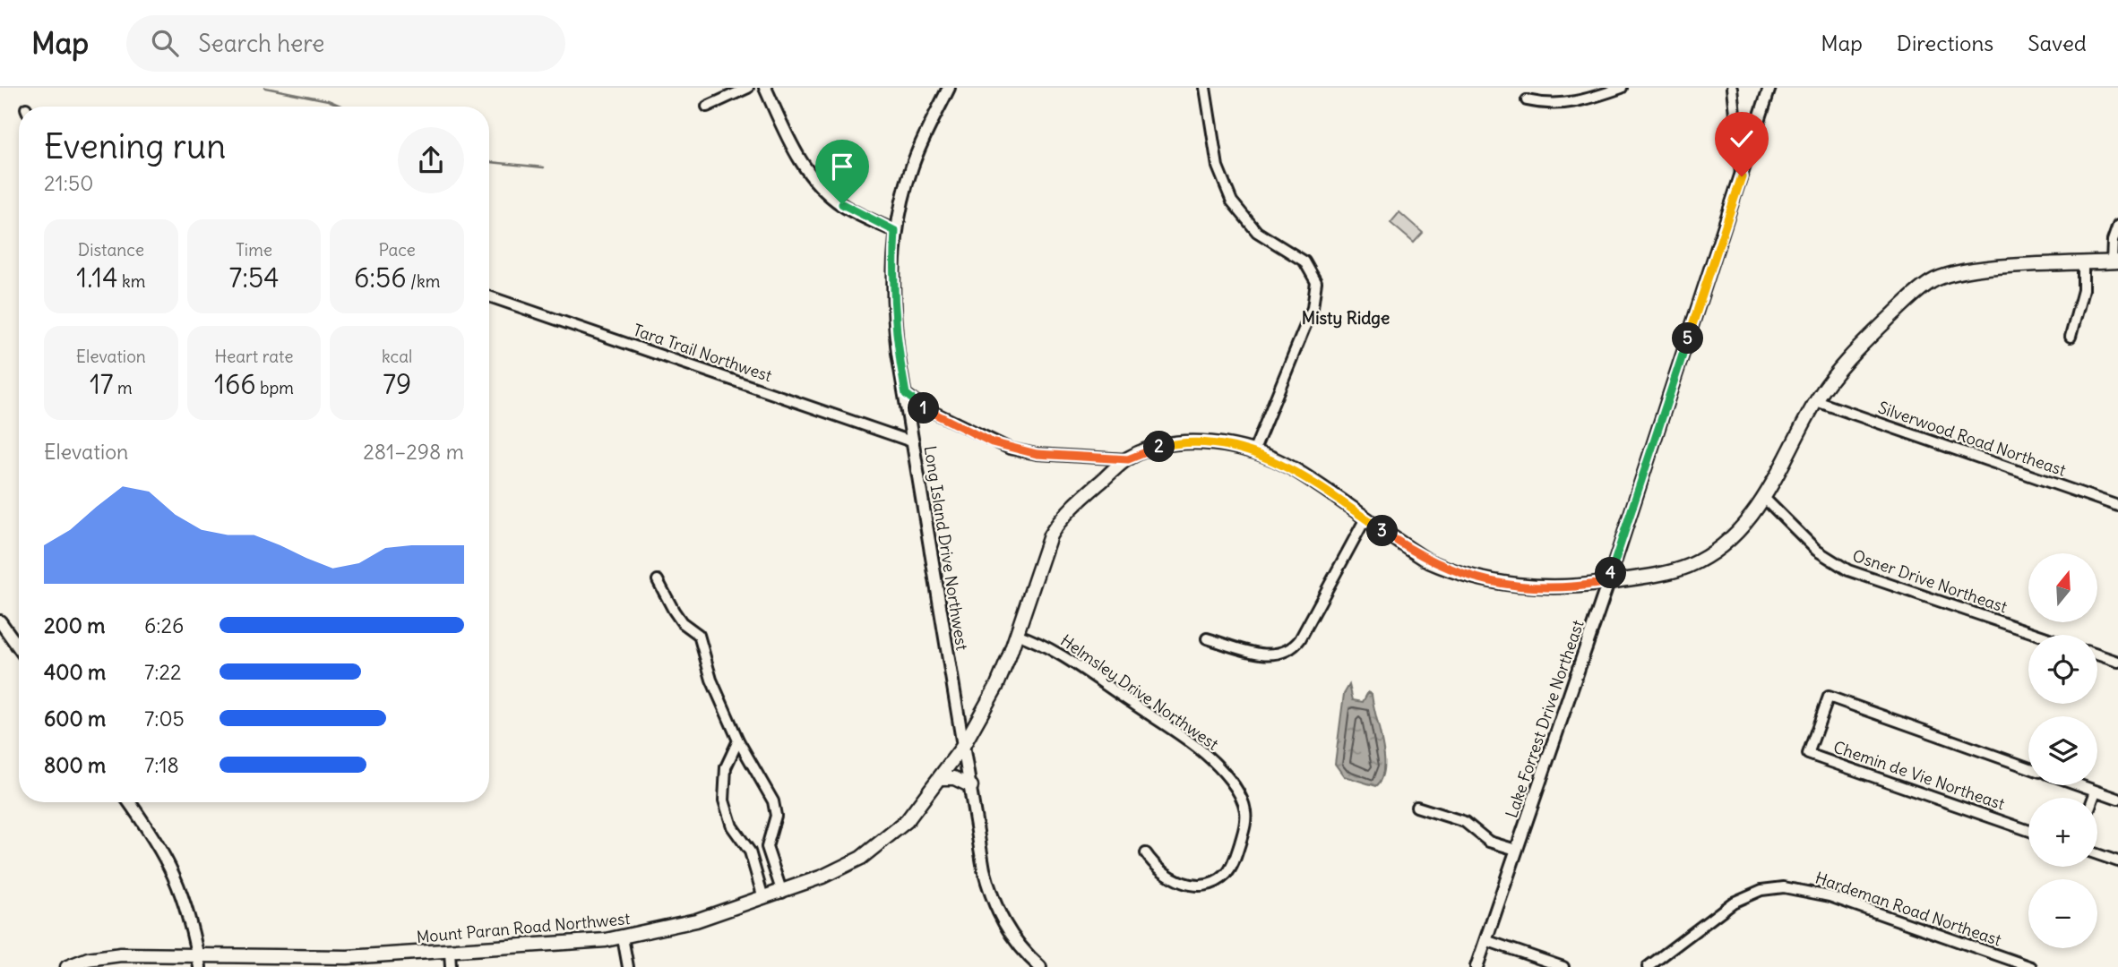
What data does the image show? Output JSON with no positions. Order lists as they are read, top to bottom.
{
  "streets": {
    "main road": ["Mount Paran Road Northwest"],
    "street": [
      "Tara Trail Northwest",
      "Silverwood Road Northeast",
      "Long Island Drive Northwest",
      "Osner Drive Northeast",
      "Helmsley Drive Northwest",
      "Lake Forrest Drive Northeast",
      "Chemin de Vie Northeast",
      "Hardeman Road Northeast"
    ]
  },
  "crossings": [
    ["Tara Trail Northwest", "Long Island Drive Northwest"],
    ["Silverwood Road Northeast", "Mount Paran Road Northwest"],
    ["Long Island Drive Northwest", "Mount Paran Road Northwest"],
    ["Osner Drive Northeast", "Mount Paran Road Northwest"],
    ["Helmsley Drive Northwest", "Mount Paran Road Northwest"],
    ["Lake Forrest Drive Northeast", "Mount Paran Road Northwest"]
  ],
  "districts": ["Misty Ridge"],
  "north": "top",
  "page": {
    "header": "Map",
    "search": "Search here",
    "nav": ["Map", "Directions", "Saved"],
    "heading": ["Evening run", "21:50"],
    "stats": [
      ["Distance", "1.14 km"],
      ["Time", "7:54"],
      ["Pace", "6:56 /km"],
      ["Elevation", "17 m"],
      ["Heart rate", "166 bpm"],
      ["kcal", "79"]
    ],
    "pins": [
      "5",
      "1",
      "2",
      "3",
      "4"
    ],
    "chart": ["Elevation", "281–298 m"],
    "map_buttons": ["+", "−"],
    "list": [
      {
        "name": "200 m",
        "note": "6:26"
      },
      {
        "name": "400 m",
        "note": "7:22"
      },
      {
        "name": "600 m",
        "note": "7:05"
      },
      {
        "name": "800 m",
        "note": "7:18"
      }
    ]
  }
}
